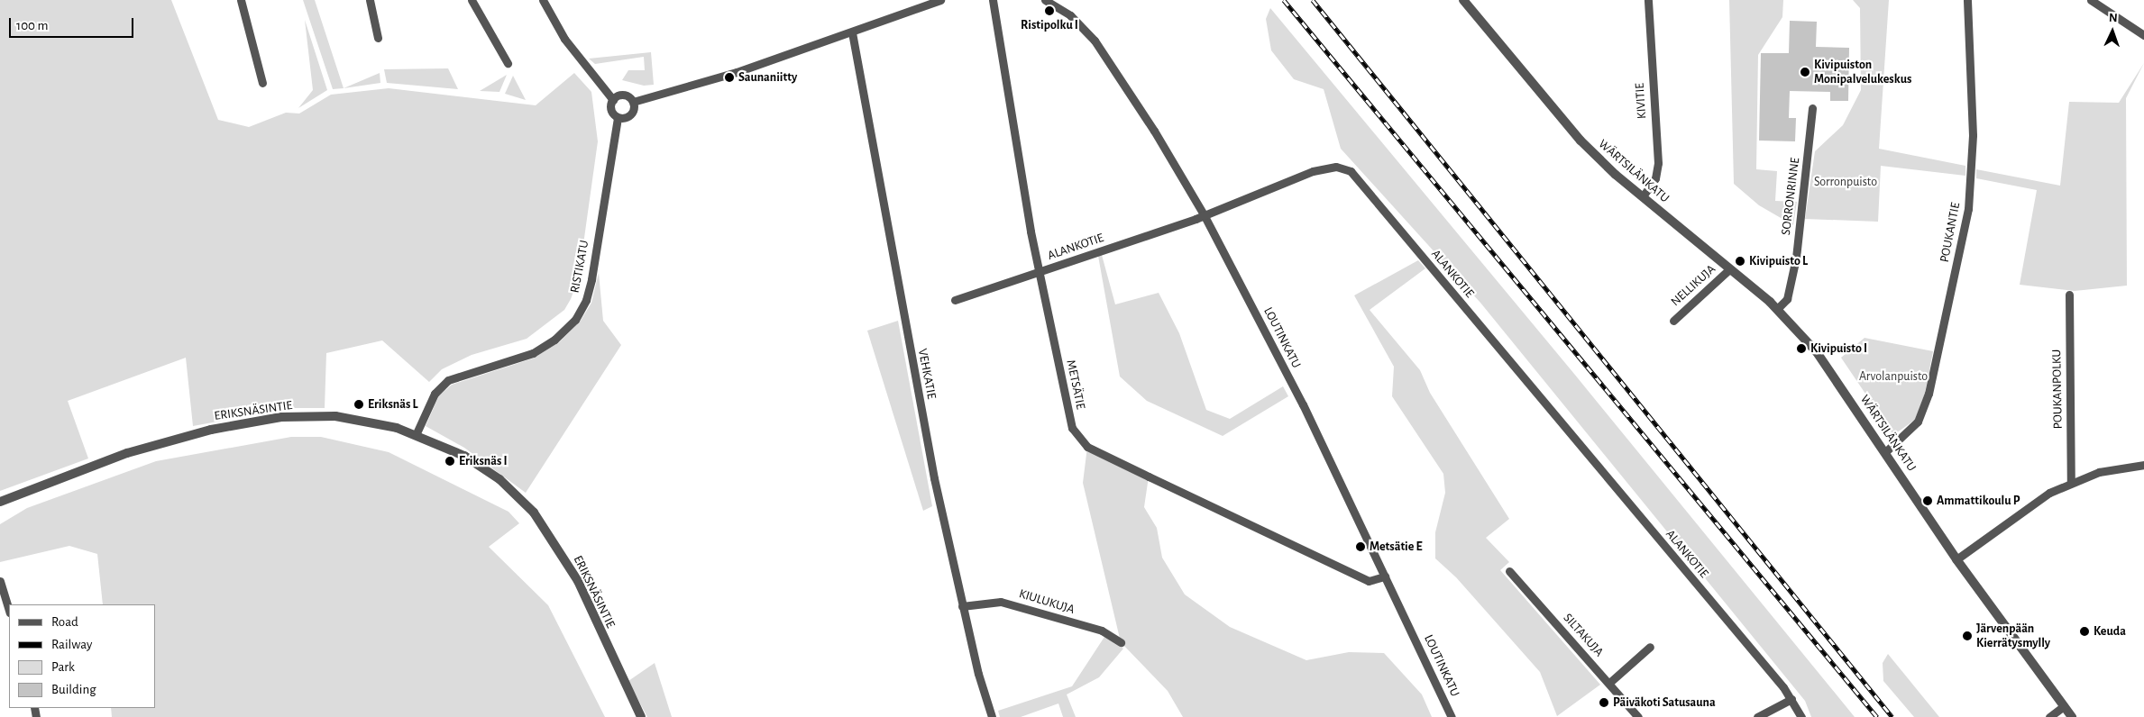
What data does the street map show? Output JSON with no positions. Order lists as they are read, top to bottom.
{
  "streets": {
    "street": [
      "KIVITIE",
      "WÄRTSILÄNKATU",
      "SORRONRINNE",
      "POUKANTIE",
      "ALANKOTIE",
      "RISTIKATU",
      "NELLIKUJA",
      "LOUTINKATU",
      "VEHKATIE",
      "METSÄTIE",
      "POUKANPOLKU",
      "ERIKSNÄSINTIE",
      "KIULUKUJA",
      "SILTAKUJA"
    ]
  },
  "crossings": [
    ["KIVITIE", "WÄRTSILÄNKATU"],
    ["WÄRTSILÄNKATU", "SORRONRINNE"],
    ["WÄRTSILÄNKATU", "POUKANTIE"],
    ["WÄRTSILÄNKATU", "NELLIKUJA"],
    ["ALANKOTIE", "LOUTINKATU"],
    ["ALANKOTIE", "METSÄTIE"],
    ["RISTIKATU", "ERIKSNÄSINTIE"],
    ["LOUTINKATU", "METSÄTIE"],
    ["VEHKATIE", "KIULUKUJA"]
  ],
  "parks": ["Sorronpuisto", "Arvolanpuisto"],
  "places": [
    "Ristipolku I",
    "Kivipuiston Monipalvelukeskus",
    "Saunaniitty",
    "Kivipuisto L",
    "Kivipuisto I",
    "Eriksnäs L",
    "Eriksnäs I",
    "Ammattikoulu P",
    "Metsätie E",
    "Keuda",
    "Järvenpään Kierrätysmylly",
    "Päiväkoti Satusauna"
  ],
  "legend": [
    "Road",
    "Railway",
    "Park",
    "Building"
  ],
  "scale_bar": "100 m",
  "north": "top"
}
